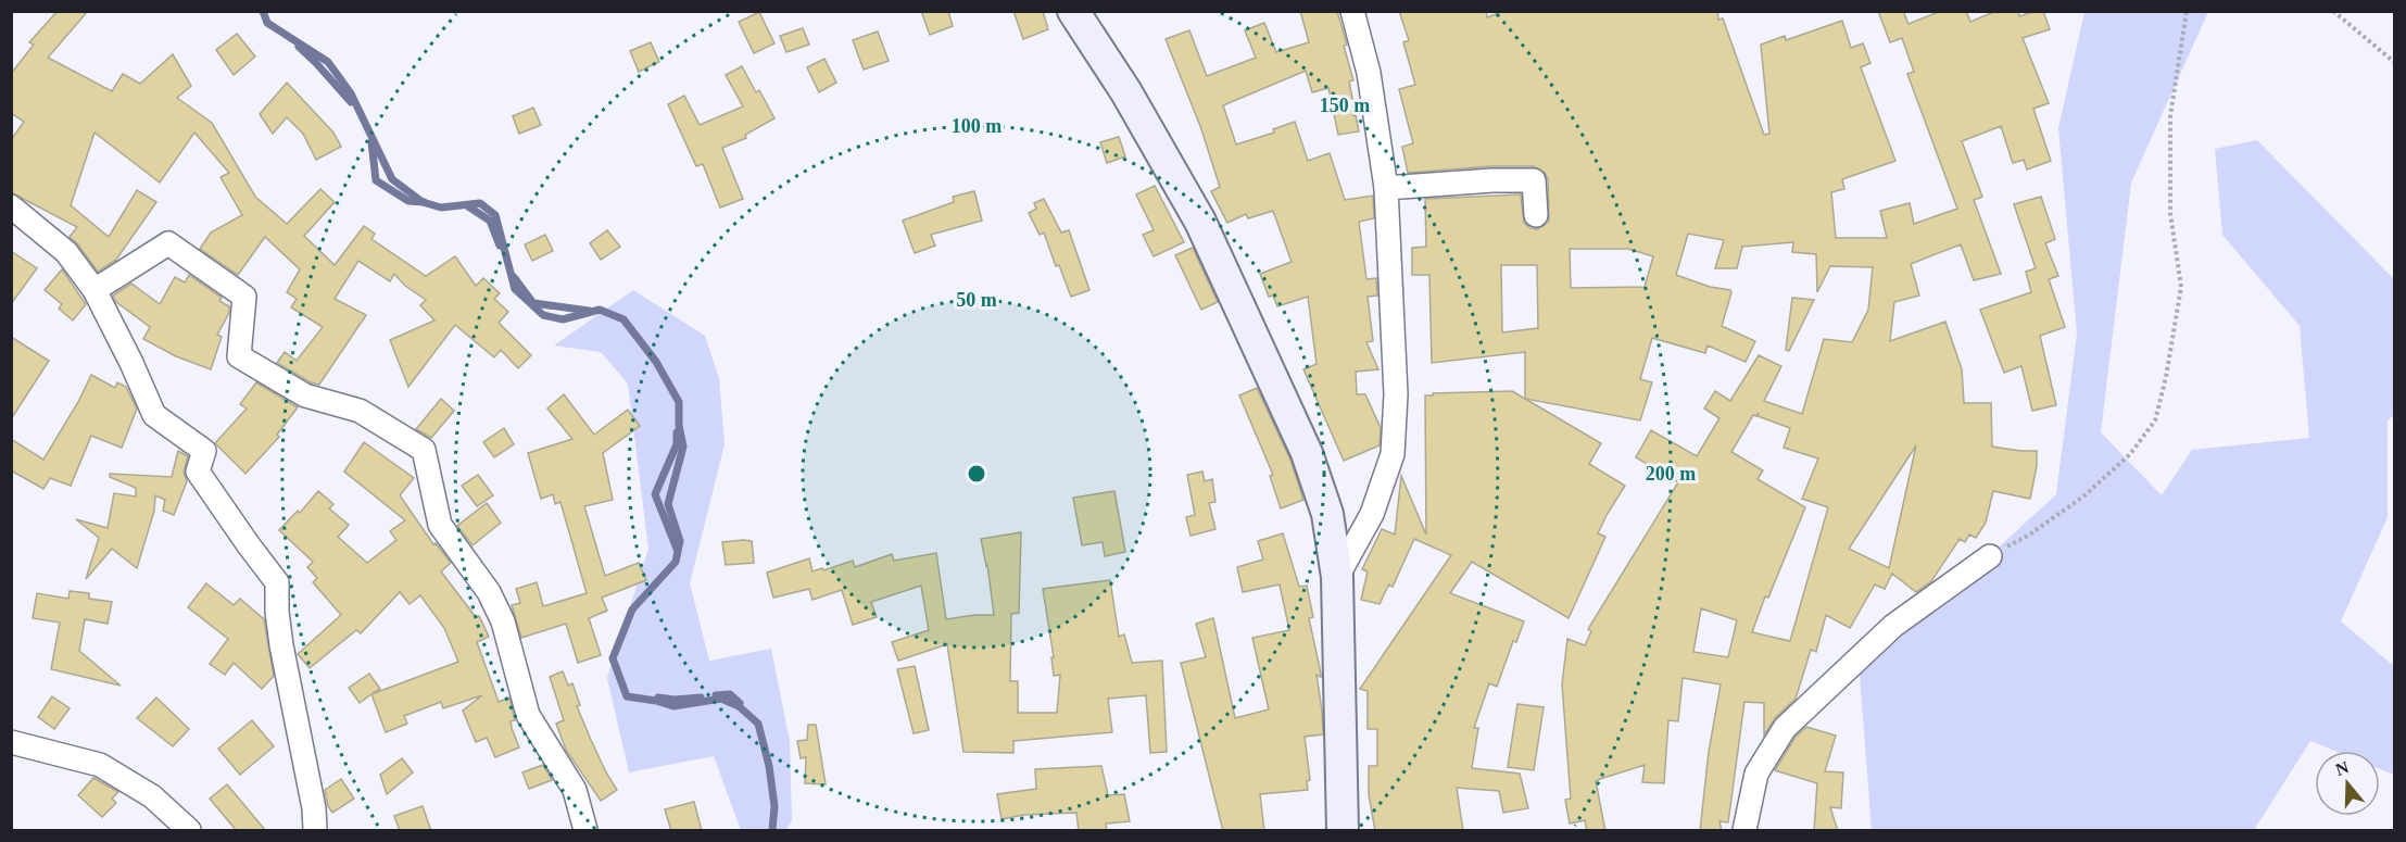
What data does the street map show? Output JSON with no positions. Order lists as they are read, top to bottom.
{
  "north": "top",
  "rings": [
    "150 m",
    "100 m",
    "50 m",
    "200 m"
  ]
}
